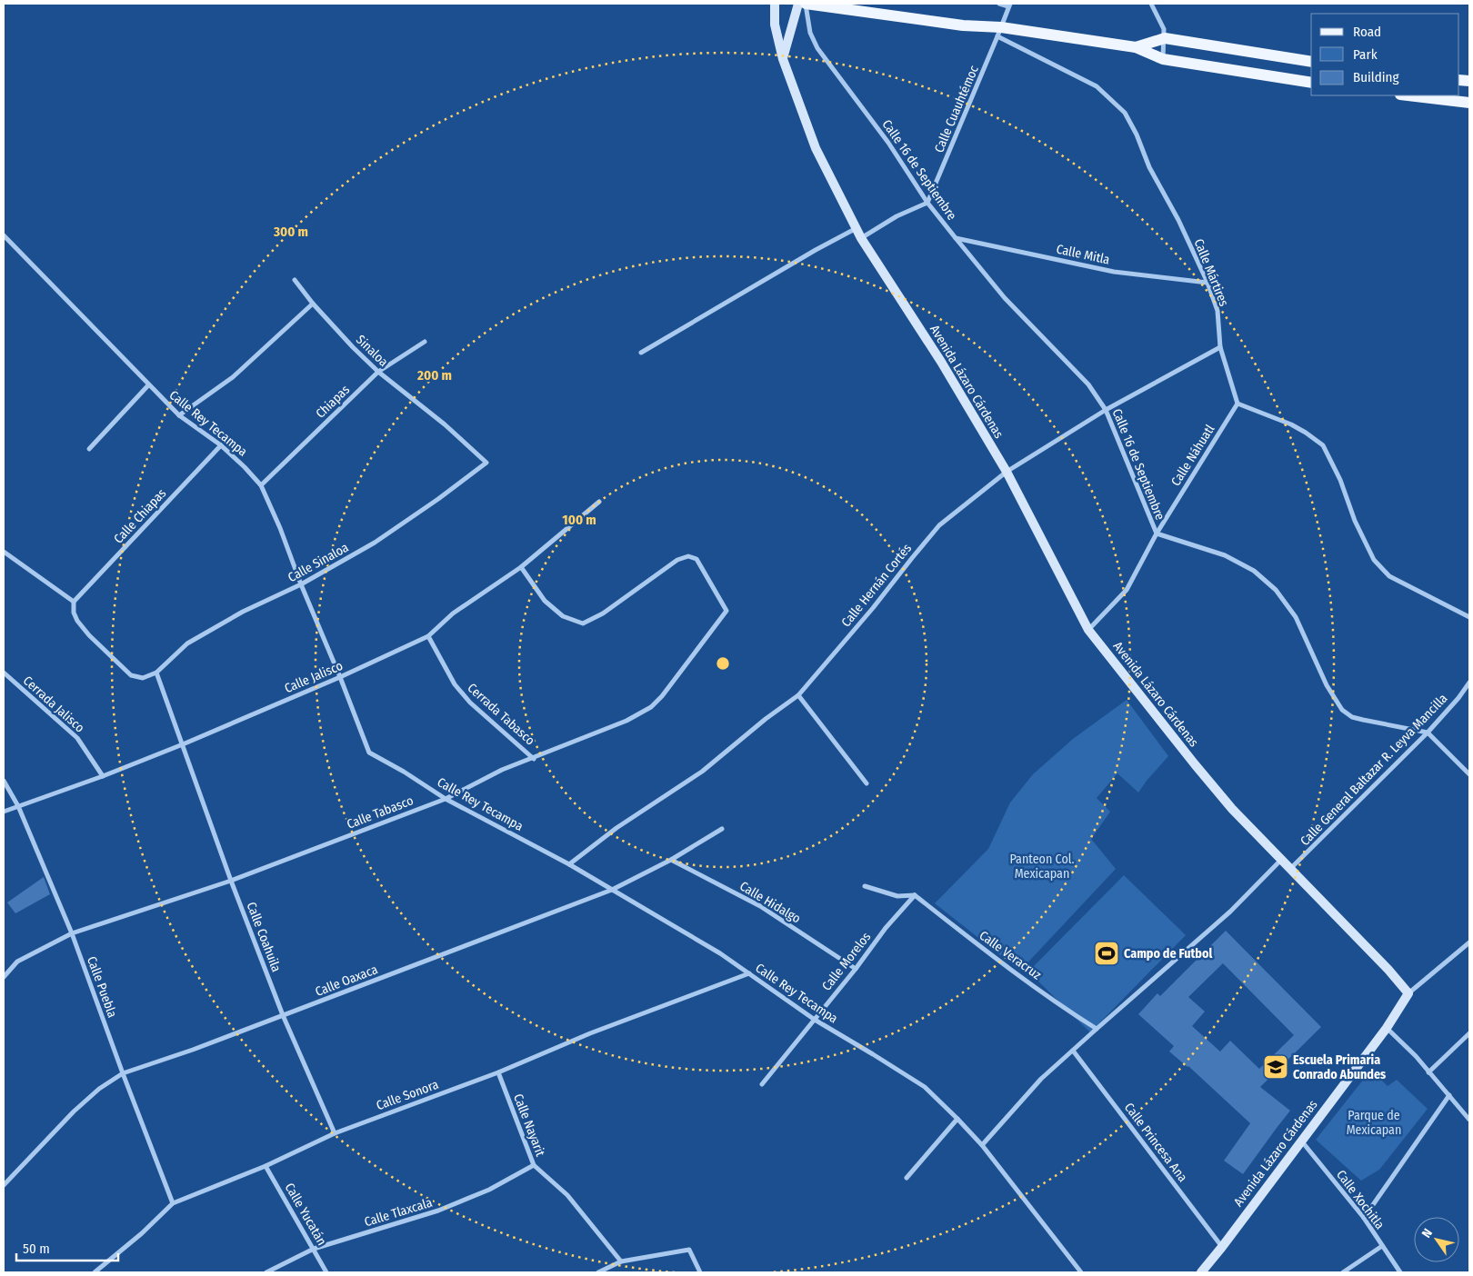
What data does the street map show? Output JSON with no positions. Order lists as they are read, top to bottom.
{
  "streets": {
    "main road": ["Avenida Lázaro Cárdenas"],
    "street": [
      "Calle Cuauhtémoc",
      "Calle 16 de Septiembre",
      "Calle Mitla",
      "Calle Mártires",
      "Sinaloa",
      "Chiapas",
      "Calle Rey Tecampa",
      "Calle Náhuatl",
      "Calle Chiapas",
      "Calle Sinaloa",
      "Calle Hernán Cortés",
      "Calle Jalisco",
      "Cerrada Jalisco",
      "Cerrada Tabasco",
      "Calle General Baltazar R. Leyva Mancilla",
      "Calle Tabasco",
      "Calle Hidalgo",
      "Calle Coahuila",
      "Calle Veracruz",
      "Calle Morelos",
      "Calle Oaxaca",
      "Calle Puebla",
      "Calle Sonora",
      "Calle Nayarit",
      "Calle Princesa Ana",
      "Calle Xochitla",
      "Calle Tlaxcala",
      "Calle Yucatán"
    ]
  },
  "crossings": [
    ["Calle Cuauhtémoc", "Calle 16 de Septiembre"],
    ["Calle Cuauhtémoc", "Calle Mártires"],
    ["Calle 16 de Septiembre", "Calle Mitla"],
    ["Calle 16 de Septiembre", "Calle Náhuatl"],
    ["Calle 16 de Septiembre", "Calle Hernán Cortés"],
    ["Calle 16 de Septiembre", "Calle General Baltazar R. Leyva Mancilla"],
    ["Calle Mitla", "Calle Mártires"],
    ["Calle Mártires", "Calle Náhuatl"],
    ["Calle Mártires", "Calle Hernán Cortés"],
    ["Sinaloa", "Chiapas"],
    ["Sinaloa", "Calle Sinaloa"],
    ["Avenida Lázaro Cárdenas", "Calle Náhuatl"],
    ["Avenida Lázaro Cárdenas", "Calle Hernán Cortés"],
    ["Avenida Lázaro Cárdenas", "Calle General Baltazar R. Leyva Mancilla"],
    ["Avenida Lázaro Cárdenas", "Calle Princesa Ana"],
    ["Avenida Lázaro Cárdenas", "Calle Xochitla"],
    ["Chiapas", "Calle Rey Tecampa"],
    ["Calle Rey Tecampa", "Calle Chiapas"],
    ["Calle Rey Tecampa", "Calle Sinaloa"],
    ["Calle Rey Tecampa", "Calle Hernán Cortés"],
    ["Calle Rey Tecampa", "Calle Jalisco"],
    ["Calle Rey Tecampa", "Calle Tabasco"],
    ["Calle Rey Tecampa", "Calle Morelos"],
    ["Calle Rey Tecampa", "Calle Oaxaca"],
    ["Calle Rey Tecampa", "Calle Sonora"],
    ["Calle Jalisco", "Cerrada Jalisco"],
    ["Calle Jalisco", "Cerrada Tabasco"],
    ["Calle Jalisco", "Calle Tabasco"],
    ["Calle Jalisco", "Calle Coahuila"],
    ["Calle Jalisco", "Calle Puebla"],
    ["Cerrada Tabasco", "Calle Tabasco"],
    ["Calle Tabasco", "Calle Coahuila"],
    ["Calle Tabasco", "Calle Puebla"],
    ["Calle Hidalgo", "Calle Morelos"],
    ["Calle Hidalgo", "Calle Oaxaca"],
    ["Calle Coahuila", "Calle Oaxaca"],
    ["Calle Coahuila", "Calle Sonora"],
    ["Calle Veracruz", "Calle Morelos"],
    ["Calle Oaxaca", "Calle Puebla"],
    ["Calle Puebla", "Calle Sonora"],
    ["Calle Sonora", "Calle Nayarit"],
    ["Calle Sonora", "Calle Yucatán"],
    ["Calle Nayarit", "Calle Tlaxcala"],
    ["Calle Tlaxcala", "Calle Yucatán"]
  ],
  "parks": ["Panteon Col. Mexicapan", "Parque de Mexicapan"],
  "places": {
    "sports": ["Campo de Futbol"],
    "school or university": ["Escuela Primaria Conrado Abundes"]
  },
  "legend": ["Road", "Park", "Building"],
  "scale_bar": "50 m",
  "north": "top left",
  "rings": ["300 m", "200 m", "100 m"]
}
